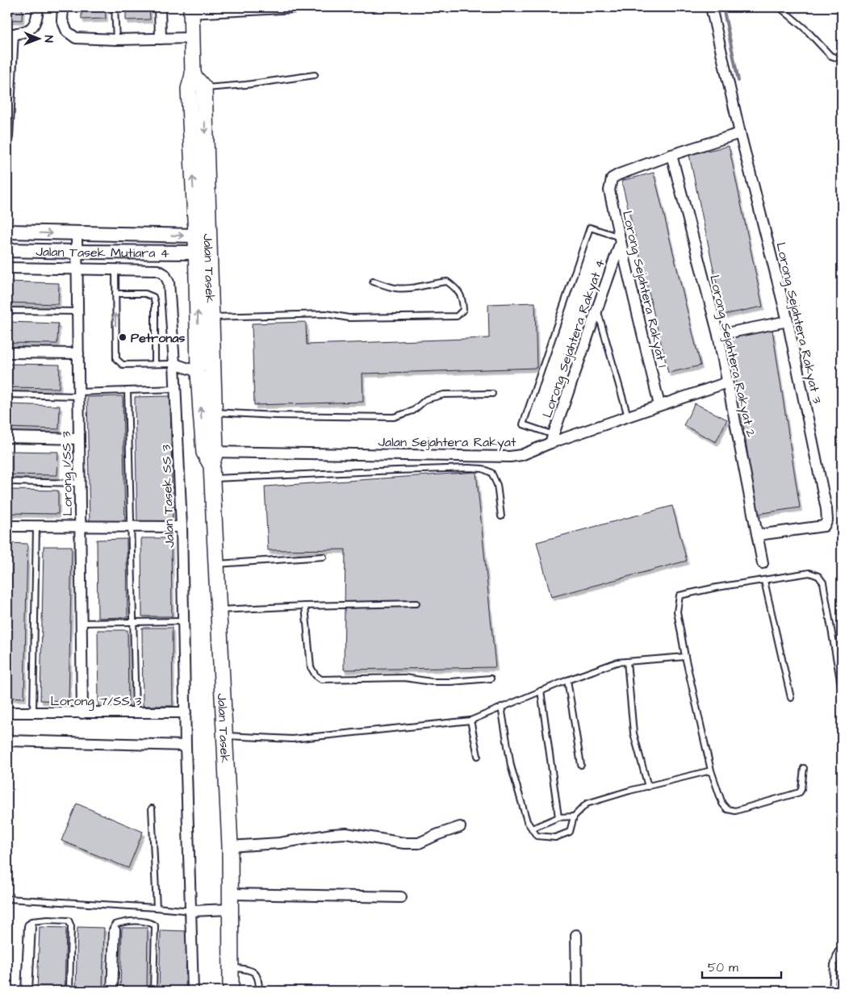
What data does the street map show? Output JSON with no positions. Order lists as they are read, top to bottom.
{
  "streets": {
    "main road": ["Jalan Tasek"],
    "street": [
      "Jalan Tasek Mutiara 4",
      "Lorong Sejahtera Rakyat 1",
      "Lorong Sejahtera Rakyat 3",
      "Lorong Sejahtera Rakyat 4",
      "Lorong Sejahtera Rakyat 2",
      "Jalan Sejahtera Rakyat",
      "Lorong 1/SS 3",
      "Jalan Tasek SS 3",
      "Lorong 7/SS 3"
    ]
  },
  "crossings": [
    ["Jalan Tasek Mutiara 4", "Jalan Tasek"],
    ["Jalan Tasek Mutiara 4", "Lorong 1/SS 3"],
    ["Jalan Tasek", "Jalan Sejahtera Rakyat"],
    ["Lorong Sejahtera Rakyat 1", "Lorong Sejahtera Rakyat 4"],
    ["Lorong Sejahtera Rakyat 1", "Lorong Sejahtera Rakyat 2"],
    ["Lorong Sejahtera Rakyat 1", "Jalan Sejahtera Rakyat"],
    ["Lorong Sejahtera Rakyat 3", "Lorong Sejahtera Rakyat 2"],
    ["Lorong Sejahtera Rakyat 4", "Jalan Sejahtera Rakyat"],
    ["Lorong Sejahtera Rakyat 2", "Jalan Sejahtera Rakyat"],
    ["Lorong 1/SS 3", "Lorong 7/SS 3"],
    ["Jalan Tasek SS 3", "Lorong 7/SS 3"]
  ],
  "places": ["Petronas"],
  "scale_bar": "50 m",
  "north": "right"
}
